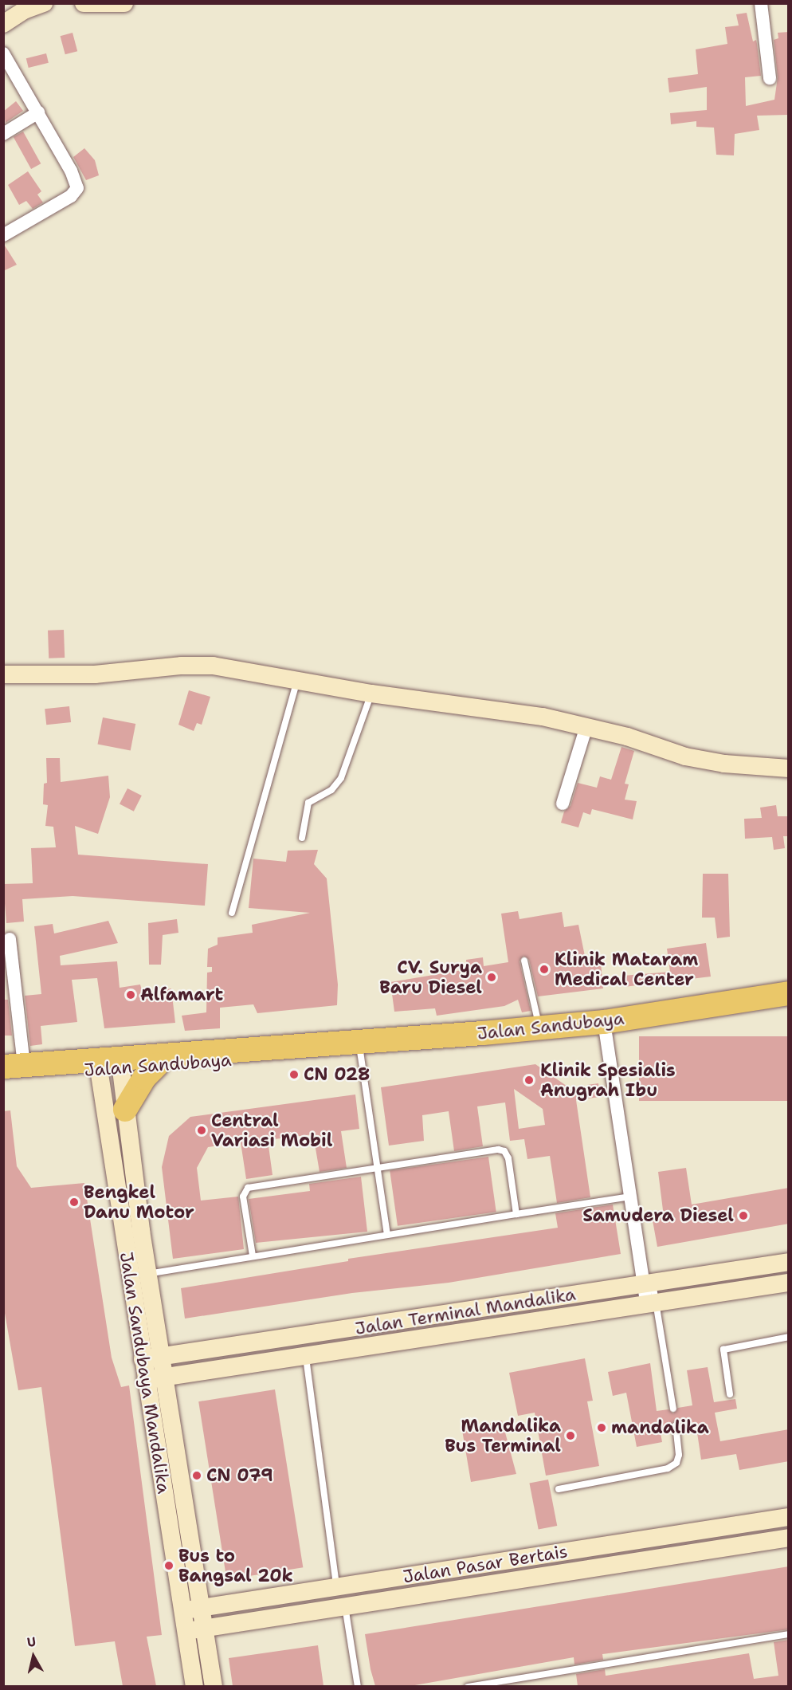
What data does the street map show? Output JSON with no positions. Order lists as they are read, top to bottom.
{
  "streets": {
    "highway": ["Jalan Sandubaya"],
    "street": ["Jalan Terminal Mandalika", "Jalan Sandubaya Mandalika", "Jalan Pasar Bertais"]
  },
  "crossings": [
    ["Jalan Sandubaya", "Jalan Sandubaya Mandalika"],
    ["Jalan Terminal Mandalika", "Jalan Sandubaya Mandalika"],
    ["Jalan Sandubaya Mandalika", "Jalan Pasar Bertais"]
  ],
  "places": [
    "Klinik Mataram Medical Center",
    "CV. Surya Baru Diesel",
    "Alfamart",
    "CN 028",
    "Klinik Spesialis Anugrah Ibu",
    "Central Variasi Mobil",
    "Bengkel Danu Motor",
    "Samudera Diesel",
    "mandalika",
    "Mandalika Bus Terminal",
    "CN 079",
    "Bus to Bangsal 20k"
  ],
  "north": "top"
}
